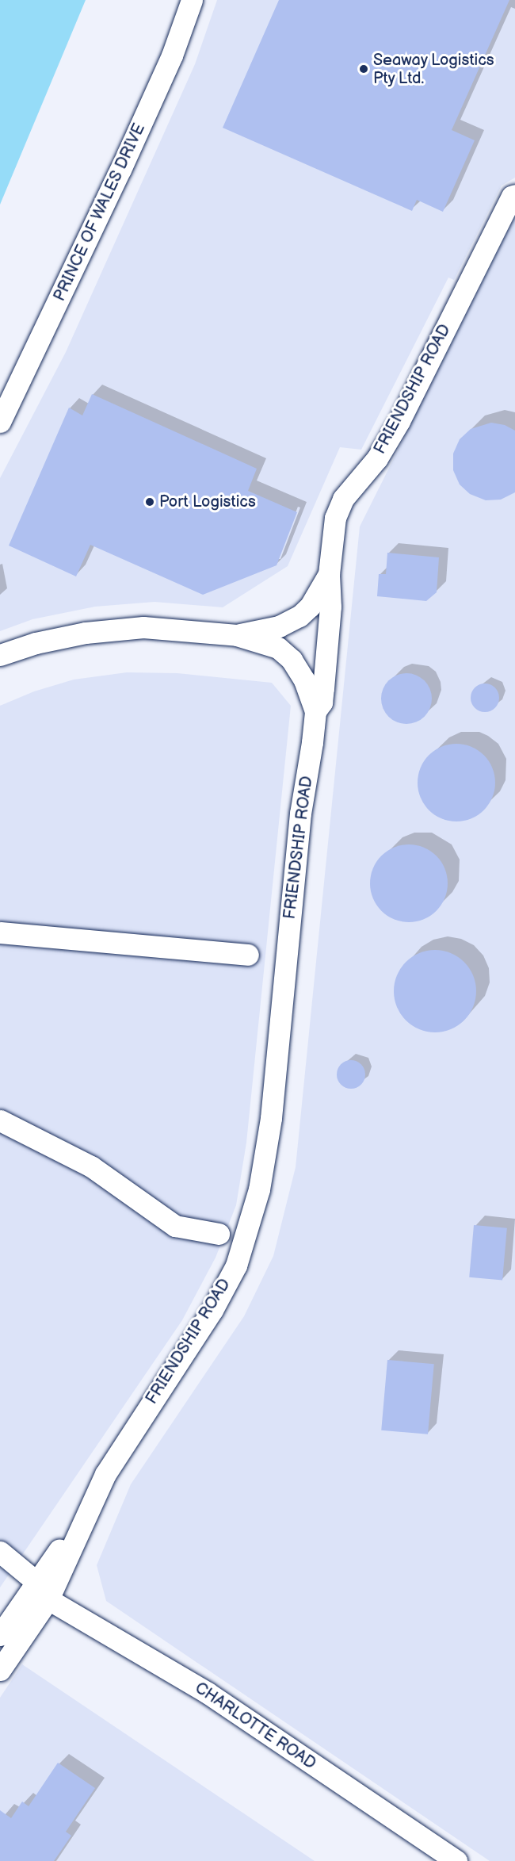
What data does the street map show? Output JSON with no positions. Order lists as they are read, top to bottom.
{
  "streets": {
    "street": ["PRINCE OF WALES DRIVE", "FRIENDSHIP ROAD", "CHARLOTTE ROAD"]
  },
  "crossings": [
    ["FRIENDSHIP ROAD", "CHARLOTTE ROAD"]
  ],
  "places": ["Seaway Logistics Pty Ltd.", "Port Logistics"]
}
